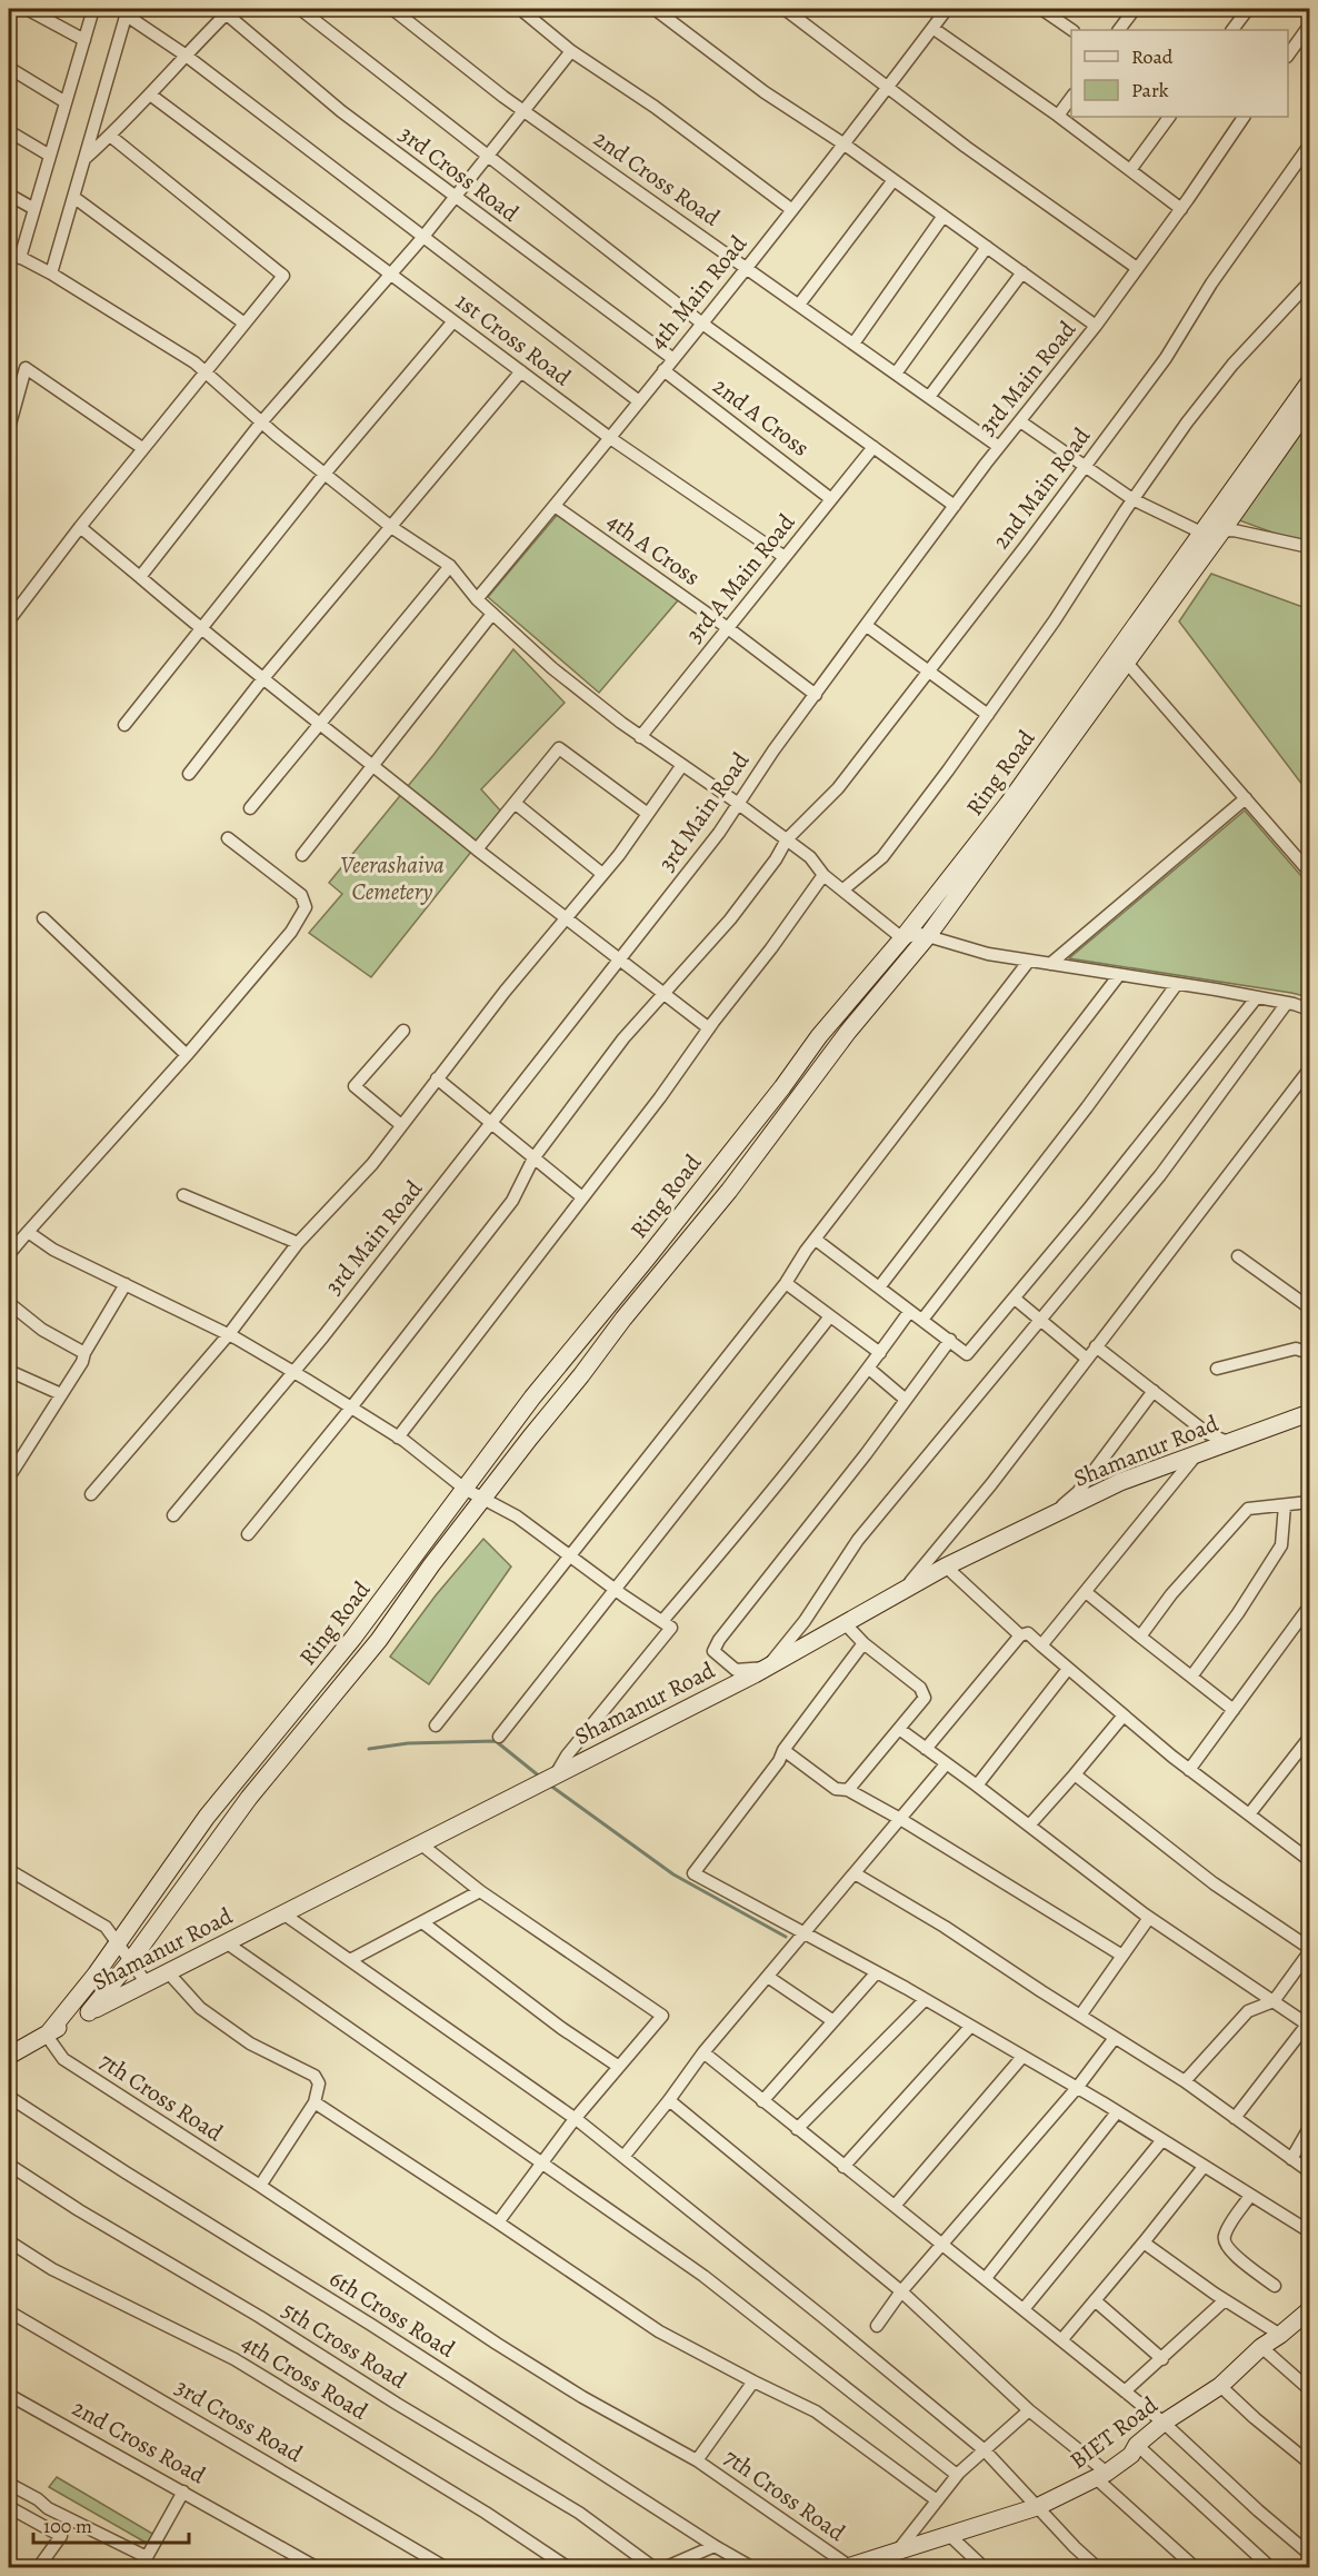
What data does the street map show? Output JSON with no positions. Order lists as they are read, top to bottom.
{
  "streets": {
    "main road": ["Ring Road", "Shamanur Road", "BIET Road"],
    "street": [
      "3rd Cross Road",
      "2nd Cross Road",
      "4th Main Road",
      "1st Cross Road",
      "3rd Main Road",
      "2nd A Cross",
      "2nd Main Road",
      "4th A Cross",
      "3rd A Main Road",
      "7th Cross Road",
      "6th Cross Road",
      "5th Cross Road",
      "4th Cross Road"
    ]
  },
  "crossings": [
    ["3rd Cross Road", "4th Main Road"],
    ["2nd Cross Road", "4th Main Road"],
    ["2nd Cross Road", "3rd Main Road"],
    ["4th Main Road", "1st Cross Road"],
    ["4th Main Road", "2nd A Cross"],
    ["4th Main Road", "4th A Cross"],
    ["1st Cross Road", "3rd A Main Road"],
    ["3rd Main Road", "4th A Cross"],
    ["2nd A Cross", "3rd A Main Road"],
    ["4th A Cross", "3rd A Main Road"],
    ["Ring Road", "Shamanur Road"],
    ["Ring Road", "7th Cross Road"],
    ["Shamanur Road", "7th Cross Road"],
    ["7th Cross Road", "BIET Road"]
  ],
  "parks": ["Veerashaiva Cemetery"],
  "legend": ["Road", "Park"],
  "scale_bar": "100 m"
}
